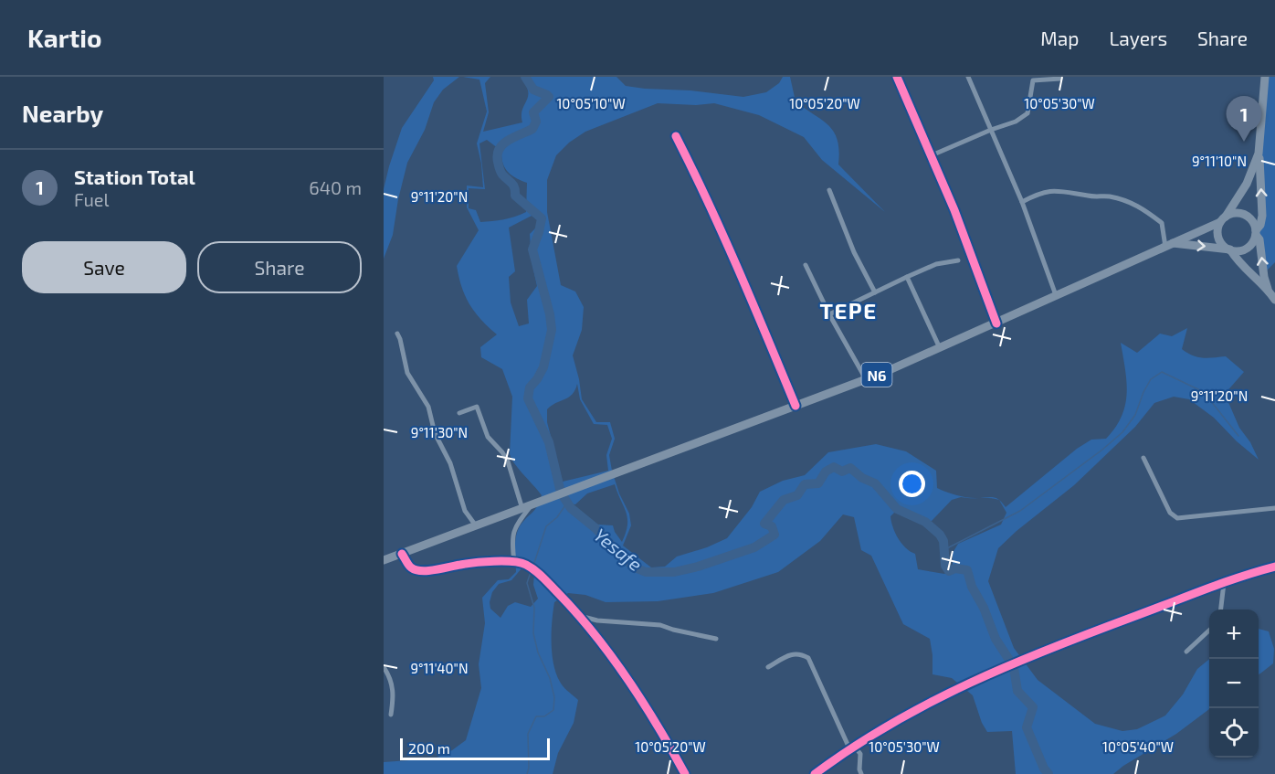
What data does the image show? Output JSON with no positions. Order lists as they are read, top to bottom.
{
  "streets": {
    "highway": ["N6"]
  },
  "districts": ["TEPE"],
  "water": ["Yesafe"],
  "scale_bar": "200 m",
  "page": {
    "header": "Kartio",
    "nav": ["Map", "Layers", "Share"],
    "heading": "Nearby",
    "pins": "1",
    "list": [
      {
        "mark": "1",
        "name": "Station Total",
        "note": "Fuel",
        "value": "640 m"
      }
    ],
    "buttons": ["Save", "Share"],
    "map_buttons": ["+", "−"],
    "scale": "200 m"
  },
  "coordinates": [
    "10°05'10\"W",
    "10°05'20\"W",
    "10°05'30\"W",
    "9°11'10\"N",
    "9°11'20\"N",
    "9°11'30\"N",
    "9°11'40\"N",
    "10°05'40\"W"
  ]
}
